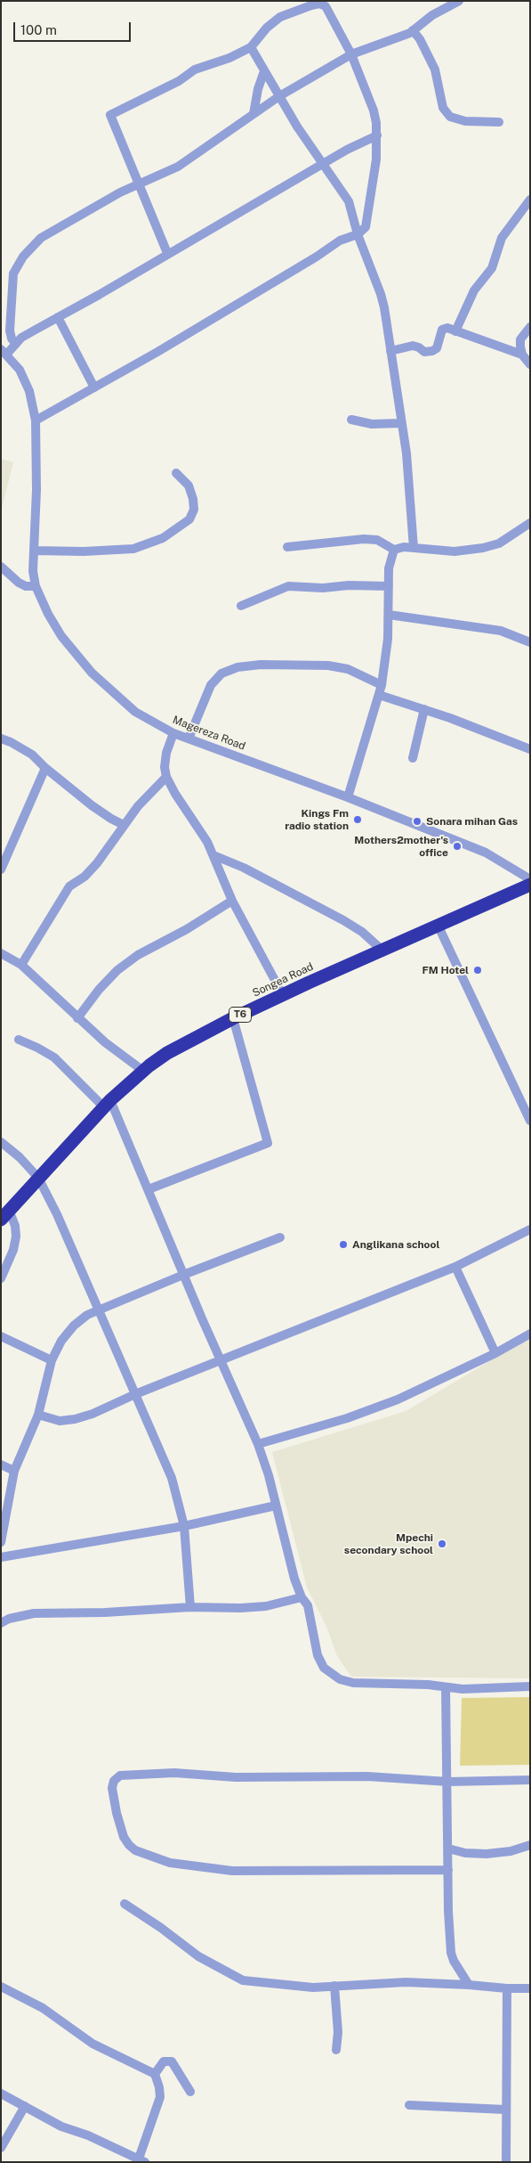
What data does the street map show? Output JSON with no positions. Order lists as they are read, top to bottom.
{
  "streets": {
    "highway": ["Songea Road", "T6"],
    "street": ["Magereza Road"]
  },
  "places": [
    "Kings Fm radio station",
    "Sonara mihan Gas",
    "Mothers2mother's office",
    "FM Hotel",
    "Anglikana school",
    "Mpechi secondary school"
  ],
  "scale_bar": "100 m"
}
